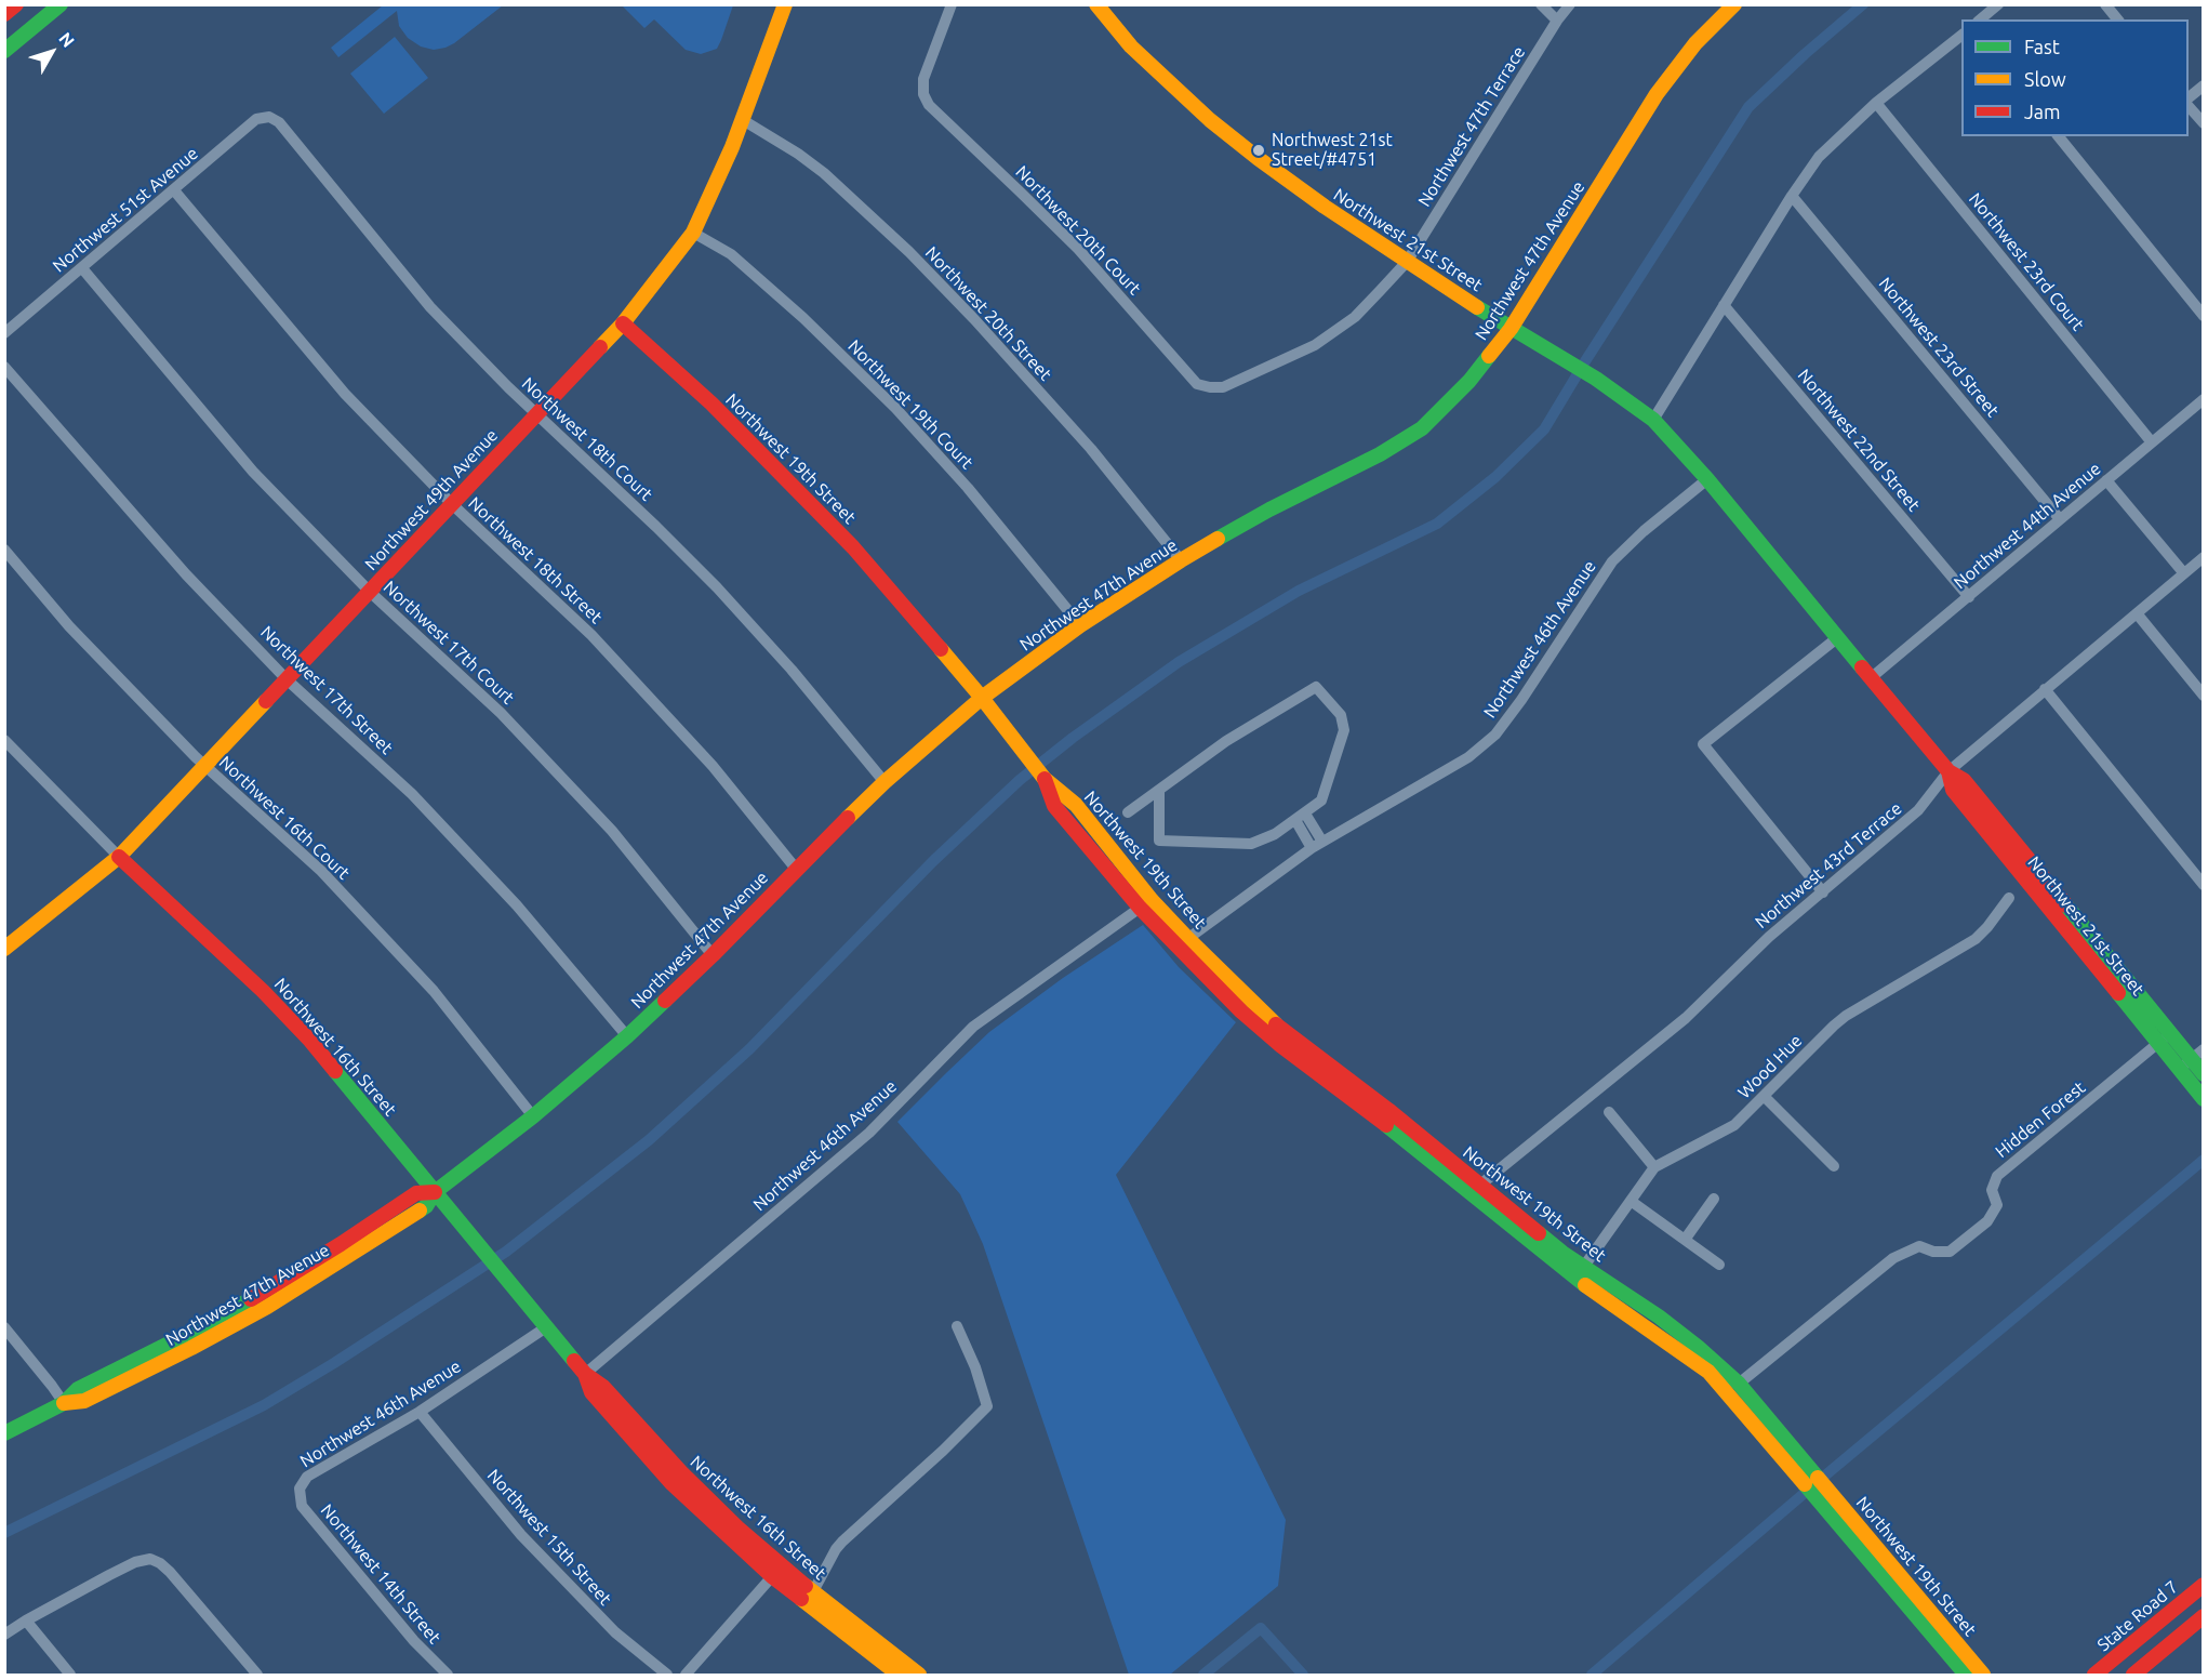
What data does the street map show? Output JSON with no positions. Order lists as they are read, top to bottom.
{
  "streets": {
    "main road": [
      "Northwest 21st Street",
      "Northwest 47th Avenue",
      "Northwest 19th Street",
      "Northwest 49th Avenue",
      "Northwest 16th Street",
      "State Road 7"
    ],
    "street": [
      "Northwest 47th Terrace",
      "Northwest 51st Avenue",
      "Northwest 20th Court",
      "Northwest 23rd Court",
      "Northwest 20th Street",
      "Northwest 23rd Street",
      "Northwest 19th Court",
      "Northwest 18th Court",
      "Northwest 22nd Street",
      "Northwest 44th Avenue",
      "Northwest 18th Street",
      "Northwest 46th Avenue",
      "Northwest 17th Court",
      "Northwest 17th Street",
      "Northwest 16th Court",
      "Northwest 43rd Terrace",
      "Wood Hue",
      "Hidden Forest",
      "Northwest 15th Street",
      "Northwest 14th Street"
    ]
  },
  "crossings": [
    ["Northwest 47th Terrace", "Northwest 20th Court"],
    ["Northwest 47th Terrace", "Northwest 21st Street"],
    ["Northwest 51st Avenue", "Northwest 18th Court"],
    ["Northwest 51st Avenue", "Northwest 18th Street"],
    ["Northwest 51st Avenue", "Northwest 17th Court"],
    ["Northwest 21st Street", "Northwest 47th Avenue"],
    ["Northwest 21st Street", "Northwest 44th Avenue"],
    ["Northwest 21st Street", "Northwest 46th Avenue"],
    ["Northwest 21st Street", "Northwest 43rd Terrace"],
    ["Northwest 21st Street", "Hidden Forest"],
    ["Northwest 47th Avenue", "Northwest 20th Street"],
    ["Northwest 47th Avenue", "Northwest 19th Court"],
    ["Northwest 47th Avenue", "Northwest 18th Court"],
    ["Northwest 47th Avenue", "Northwest 19th Street"],
    ["Northwest 47th Avenue", "Northwest 18th Street"],
    ["Northwest 47th Avenue", "Northwest 17th Court"],
    ["Northwest 47th Avenue", "Northwest 17th Street"],
    ["Northwest 47th Avenue", "Northwest 16th Court"],
    ["Northwest 47th Avenue", "Northwest 16th Street"],
    ["Northwest 23rd Court", "Northwest 44th Avenue"],
    ["Northwest 20th Street", "Northwest 49th Avenue"],
    ["Northwest 23rd Street", "Northwest 44th Avenue"],
    ["Northwest 19th Court", "Northwest 49th Avenue"],
    ["Northwest 18th Court", "Northwest 49th Avenue"],
    ["Northwest 22nd Street", "Northwest 44th Avenue"],
    ["Northwest 19th Street", "Northwest 49th Avenue"],
    ["Northwest 19th Street", "Northwest 46th Avenue"],
    ["Northwest 19th Street", "Northwest 43rd Terrace"],
    ["Northwest 19th Street", "Wood Hue"],
    ["Northwest 19th Street", "Hidden Forest"],
    ["Northwest 49th Avenue", "Northwest 18th Street"],
    ["Northwest 49th Avenue", "Northwest 17th Court"],
    ["Northwest 49th Avenue", "Northwest 17th Street"],
    ["Northwest 49th Avenue", "Northwest 16th Court"],
    ["Northwest 49th Avenue", "Northwest 16th Street"],
    ["Northwest 46th Avenue", "Northwest 16th Street"],
    ["Northwest 46th Avenue", "Northwest 15th Street"],
    ["Northwest 46th Avenue", "Northwest 14th Street"]
  ],
  "places": ["Northwest 21st Street/#4751"],
  "legend": ["Fast", "Slow", "Jam"],
  "north": "top right"
}
